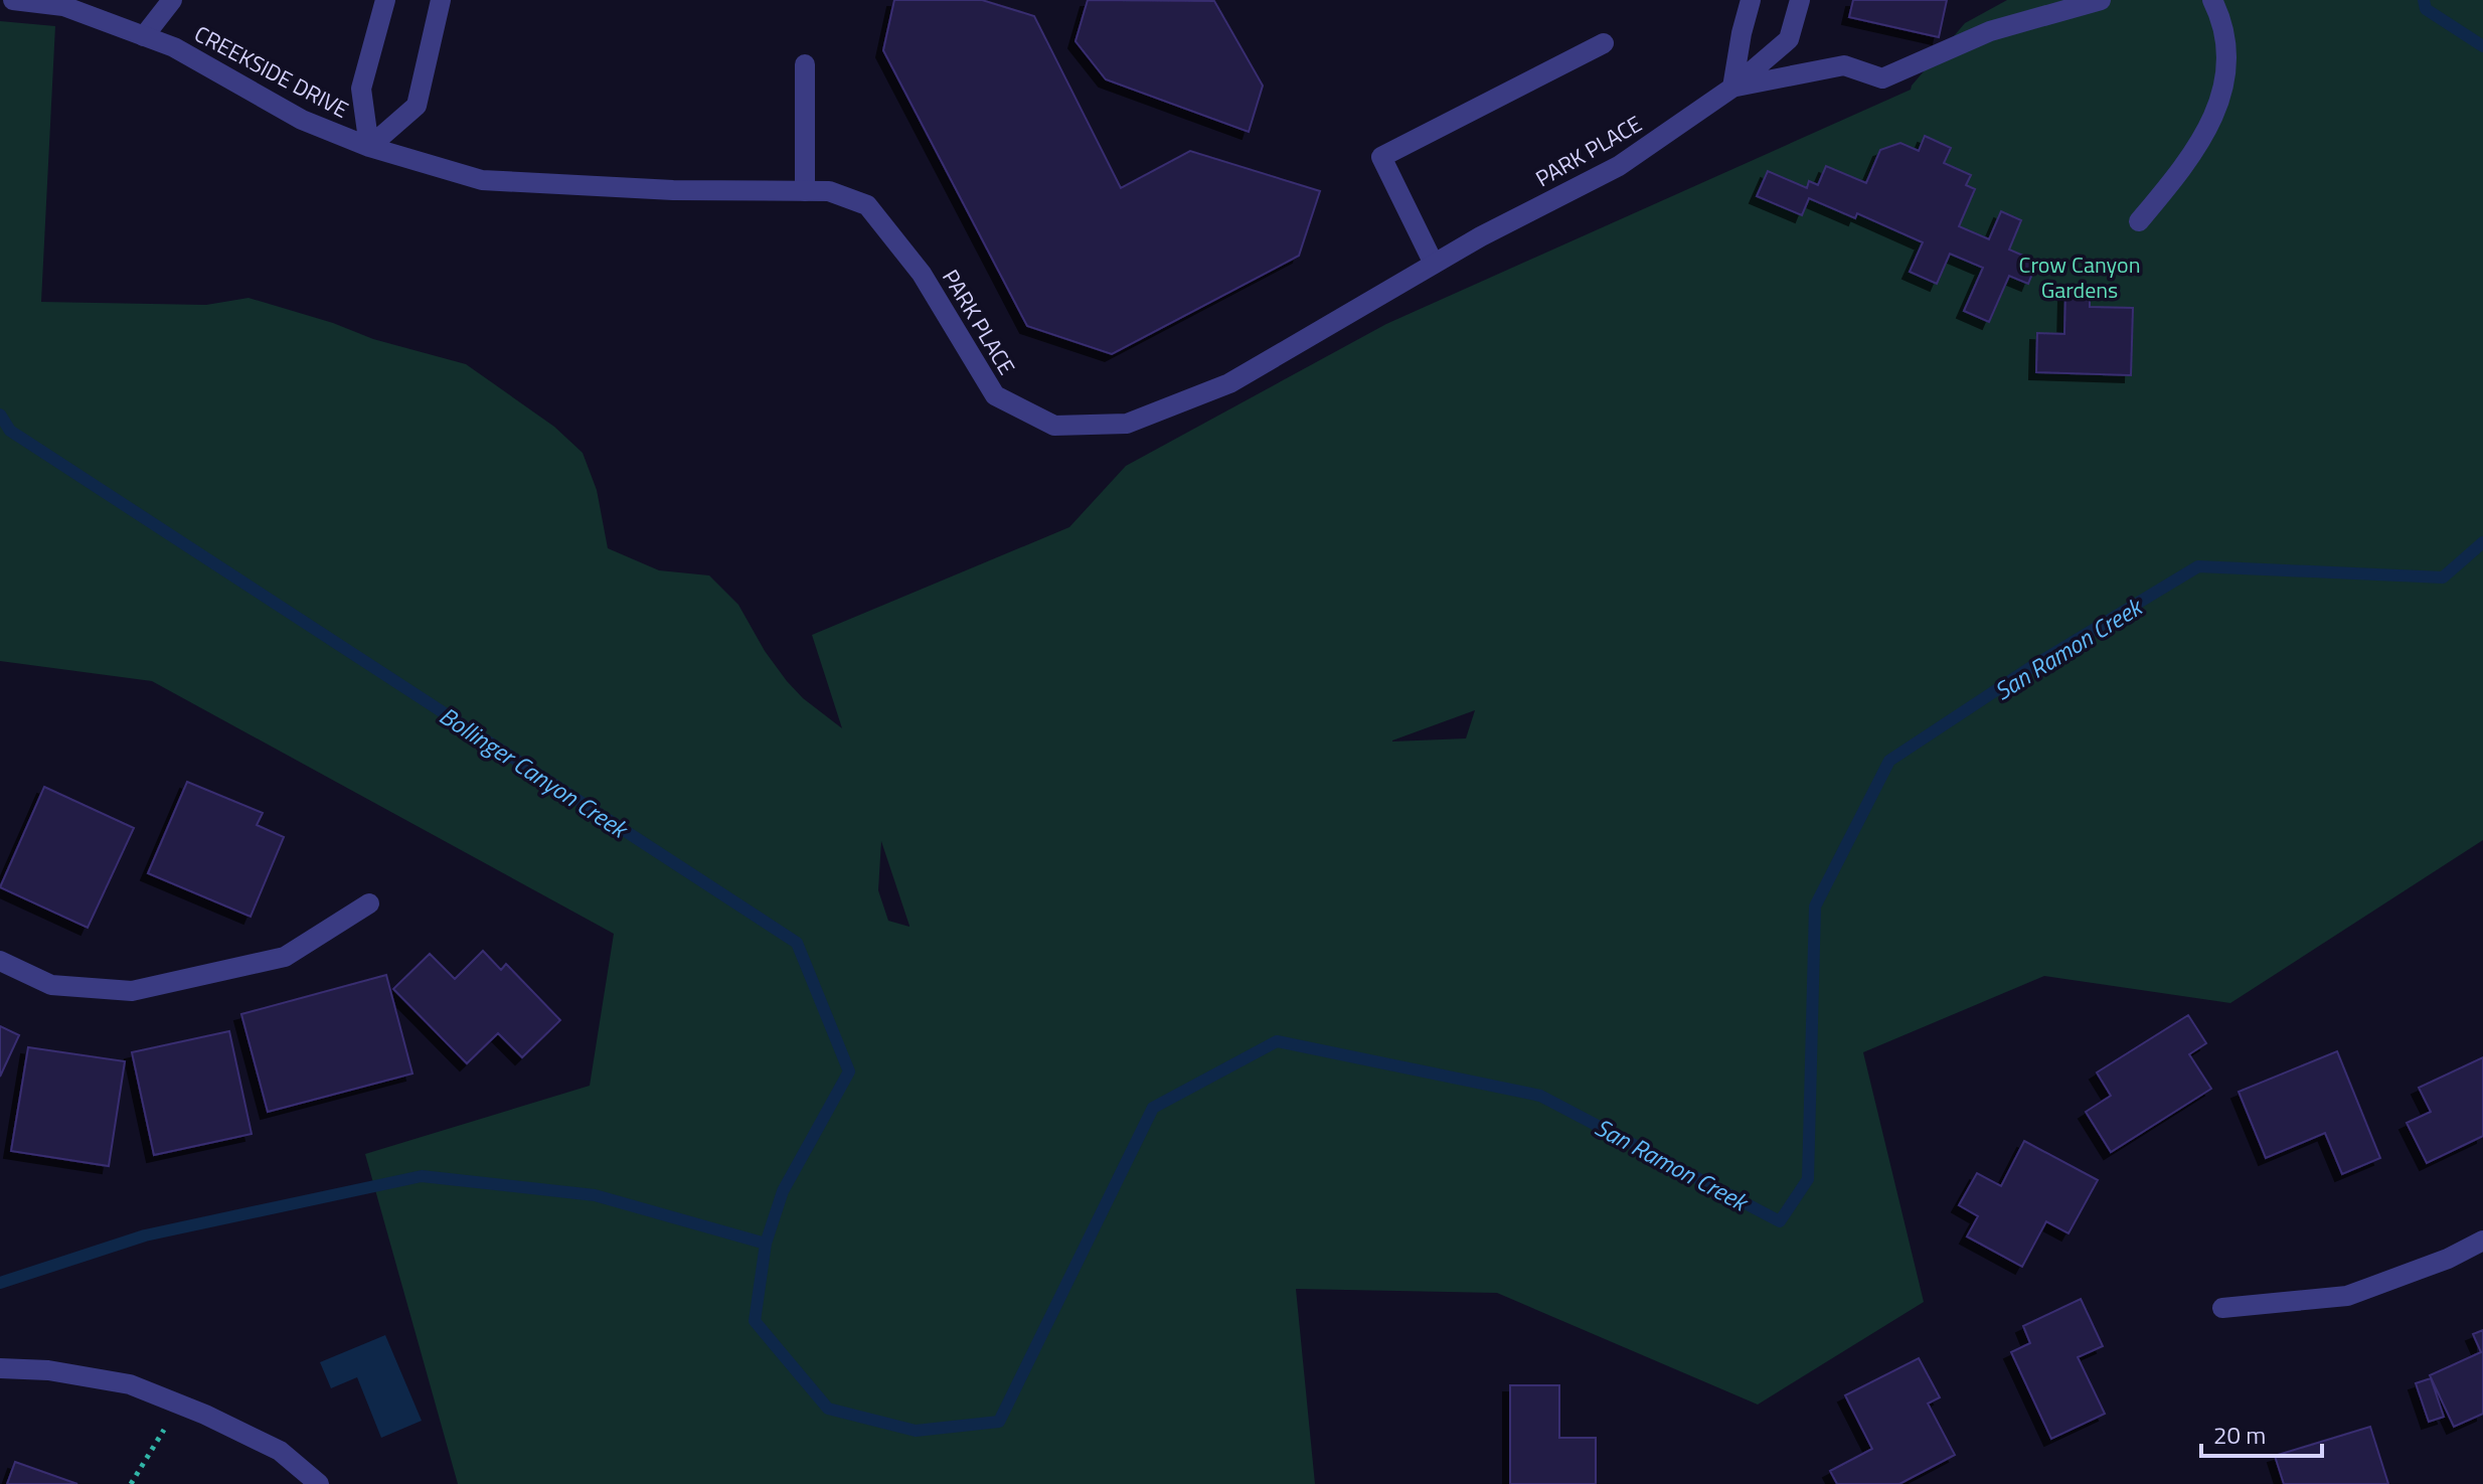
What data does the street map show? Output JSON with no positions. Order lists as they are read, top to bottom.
{
  "streets": {
    "street": ["CREEKSIDE DRIVE", "PARK PLACE"]
  },
  "crossings": [
    ["CREEKSIDE DRIVE", "PARK PLACE"]
  ],
  "water": ["San Ramon Creek", "Bollinger Canyon Creek"],
  "parks": ["Crow Canyon Gardens"],
  "scale_bar": "20 m"
}
